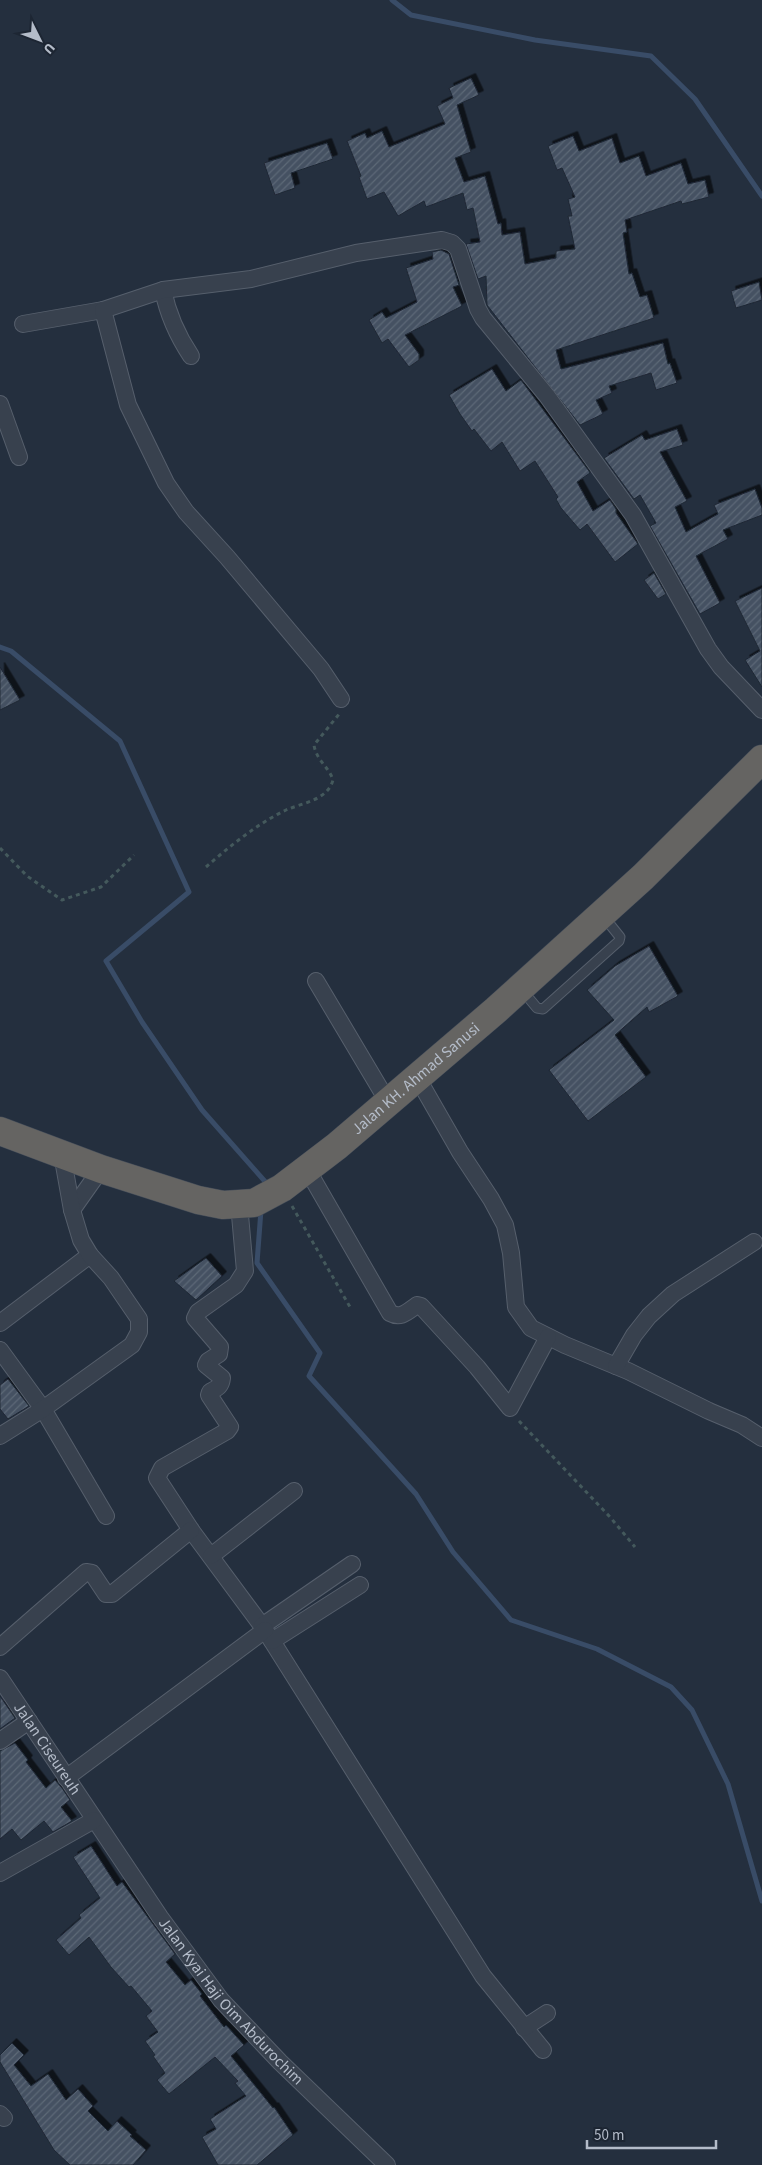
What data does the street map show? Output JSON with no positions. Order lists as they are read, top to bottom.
{
  "streets": {
    "highway": ["Jalan KH. Ahmad Sanusi"],
    "street": ["Jalan Ciseureuh", "Jalan Kyai Haji Oim Abdurochim"]
  },
  "crossings": [
    ["Jalan Ciseureuh", "Jalan Kyai Haji Oim Abdurochim"]
  ],
  "scale_bar": "50 m",
  "north": "bottom right"
}
